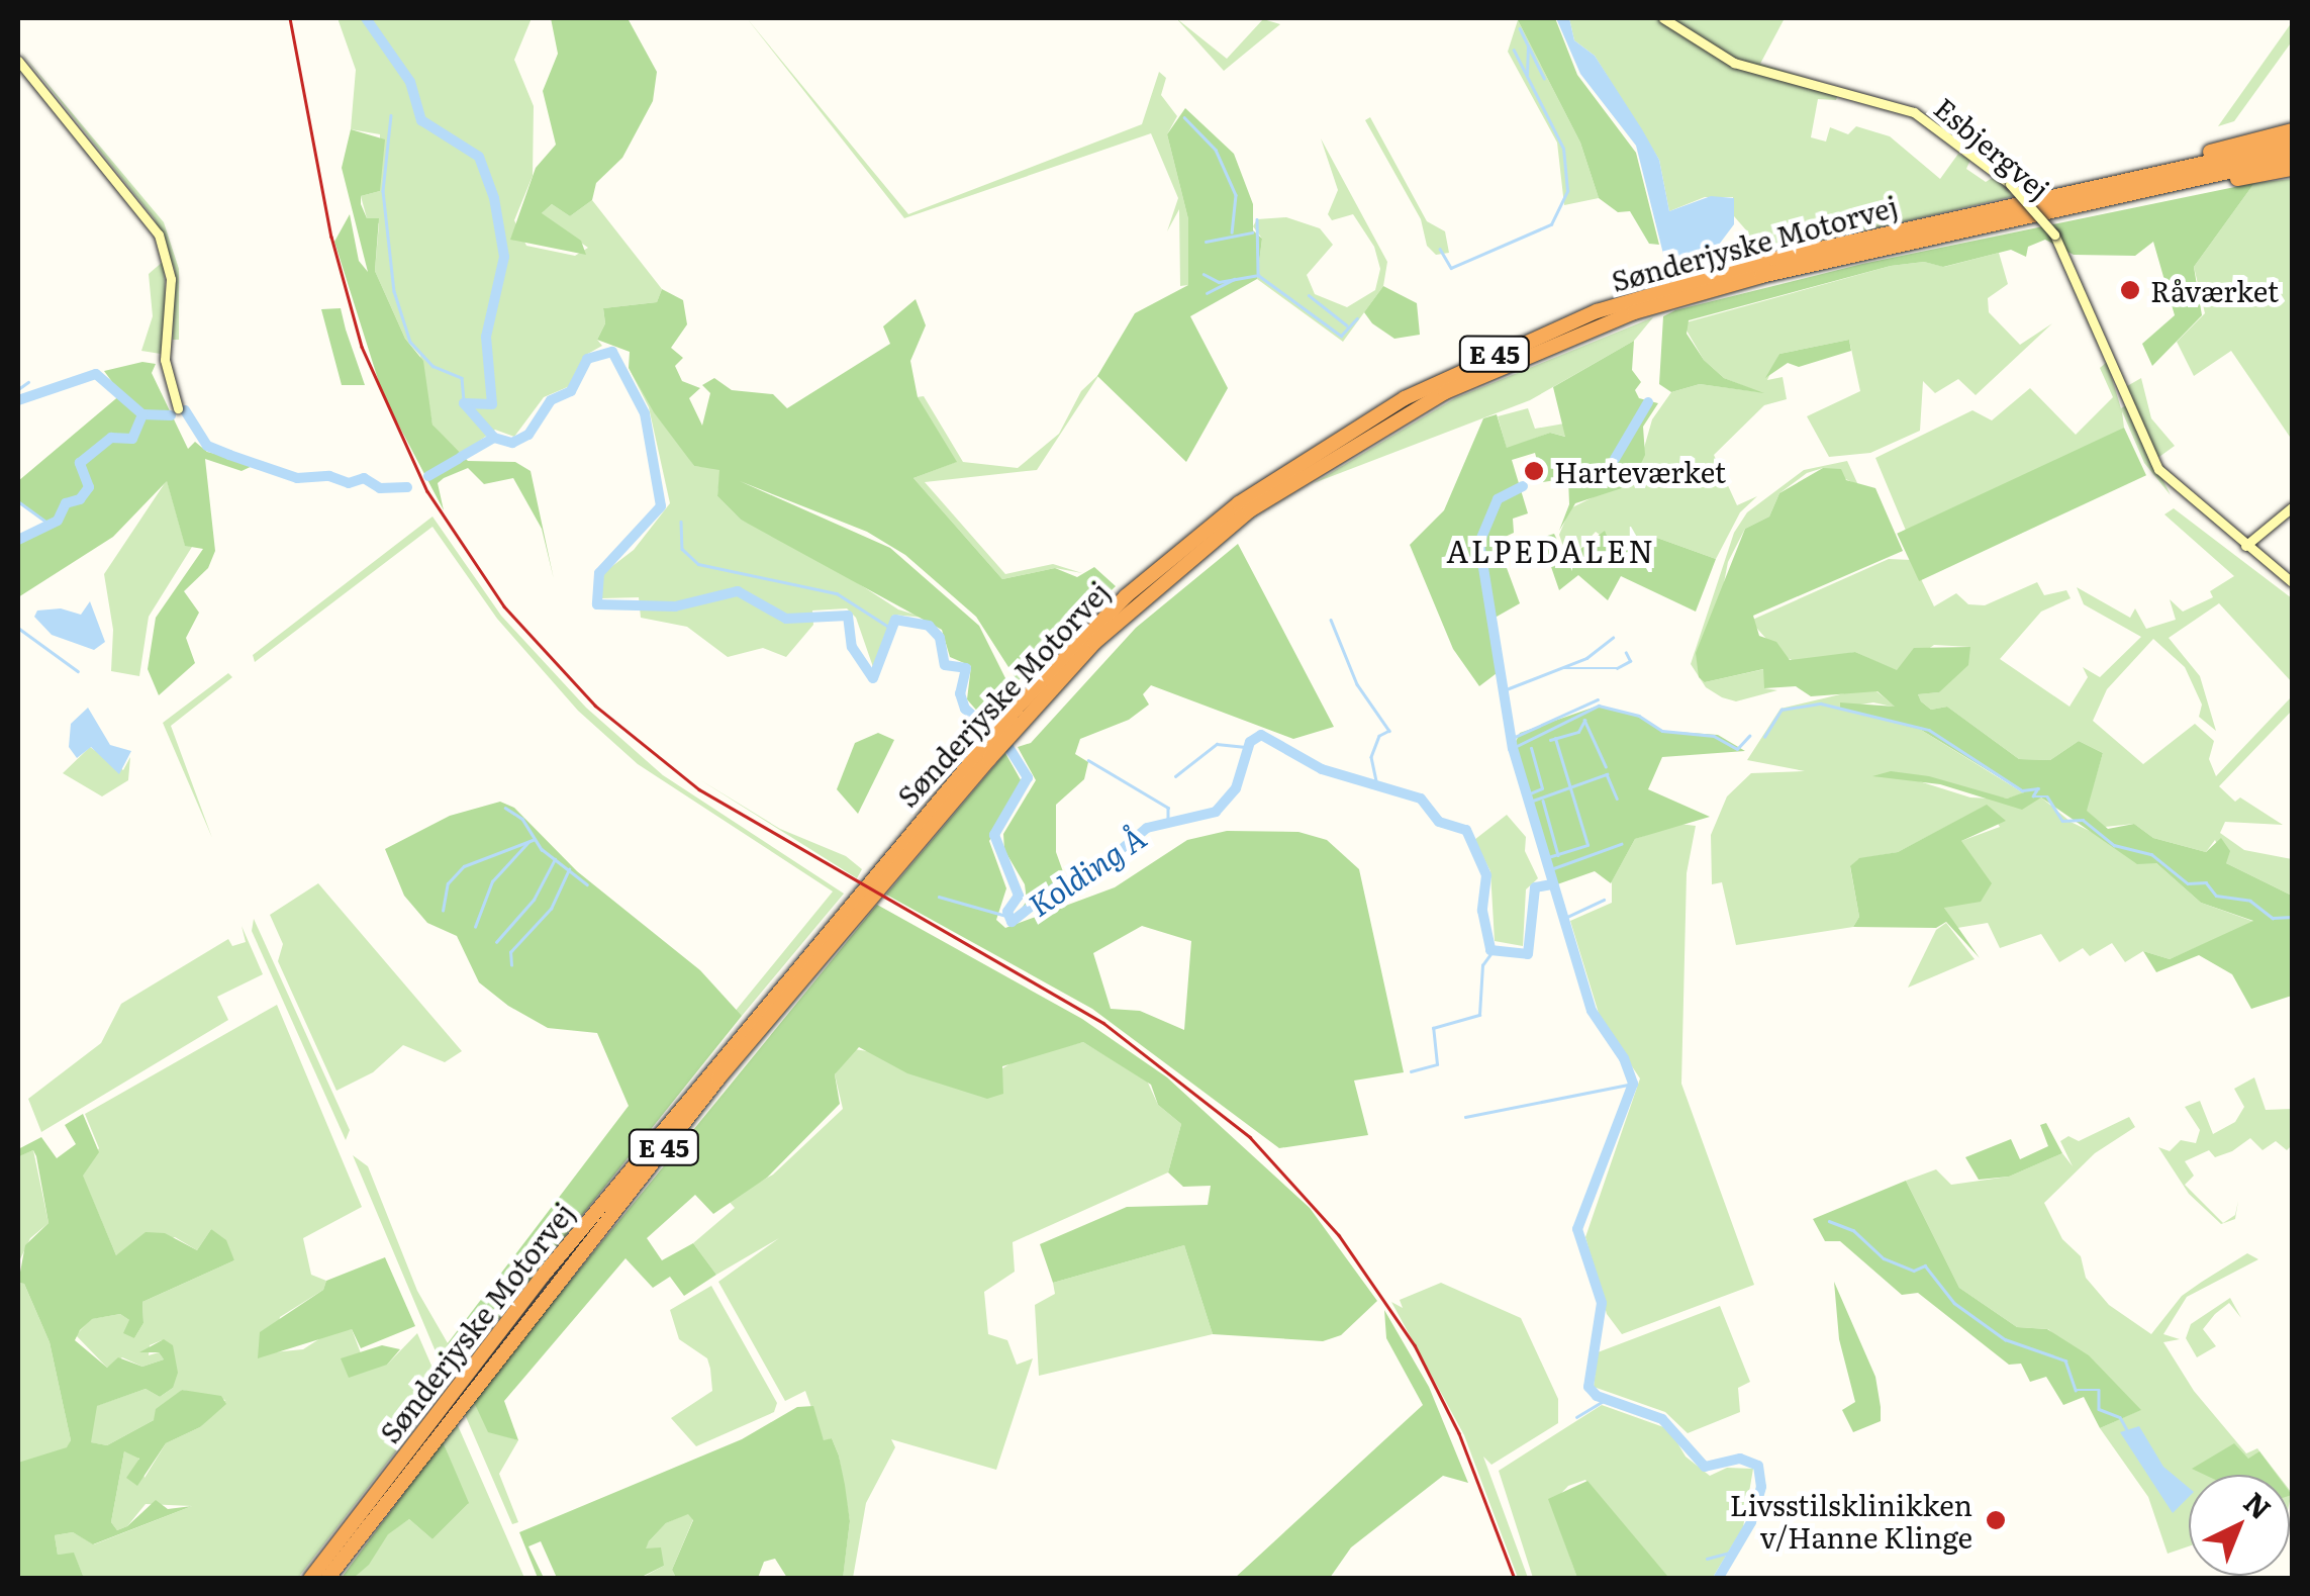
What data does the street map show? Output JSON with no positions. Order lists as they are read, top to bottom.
{
  "streets": {
    "highway": ["Sønderjyske Motorvej", "E 45"],
    "main road": ["Esbjergvej"]
  },
  "districts": ["ALPEDALEN"],
  "water": ["Kolding Å"],
  "places": ["Råværket", "Harteværket", "Livsstilsklinikken v/Hanne Klinge"],
  "north": "top right"
}
